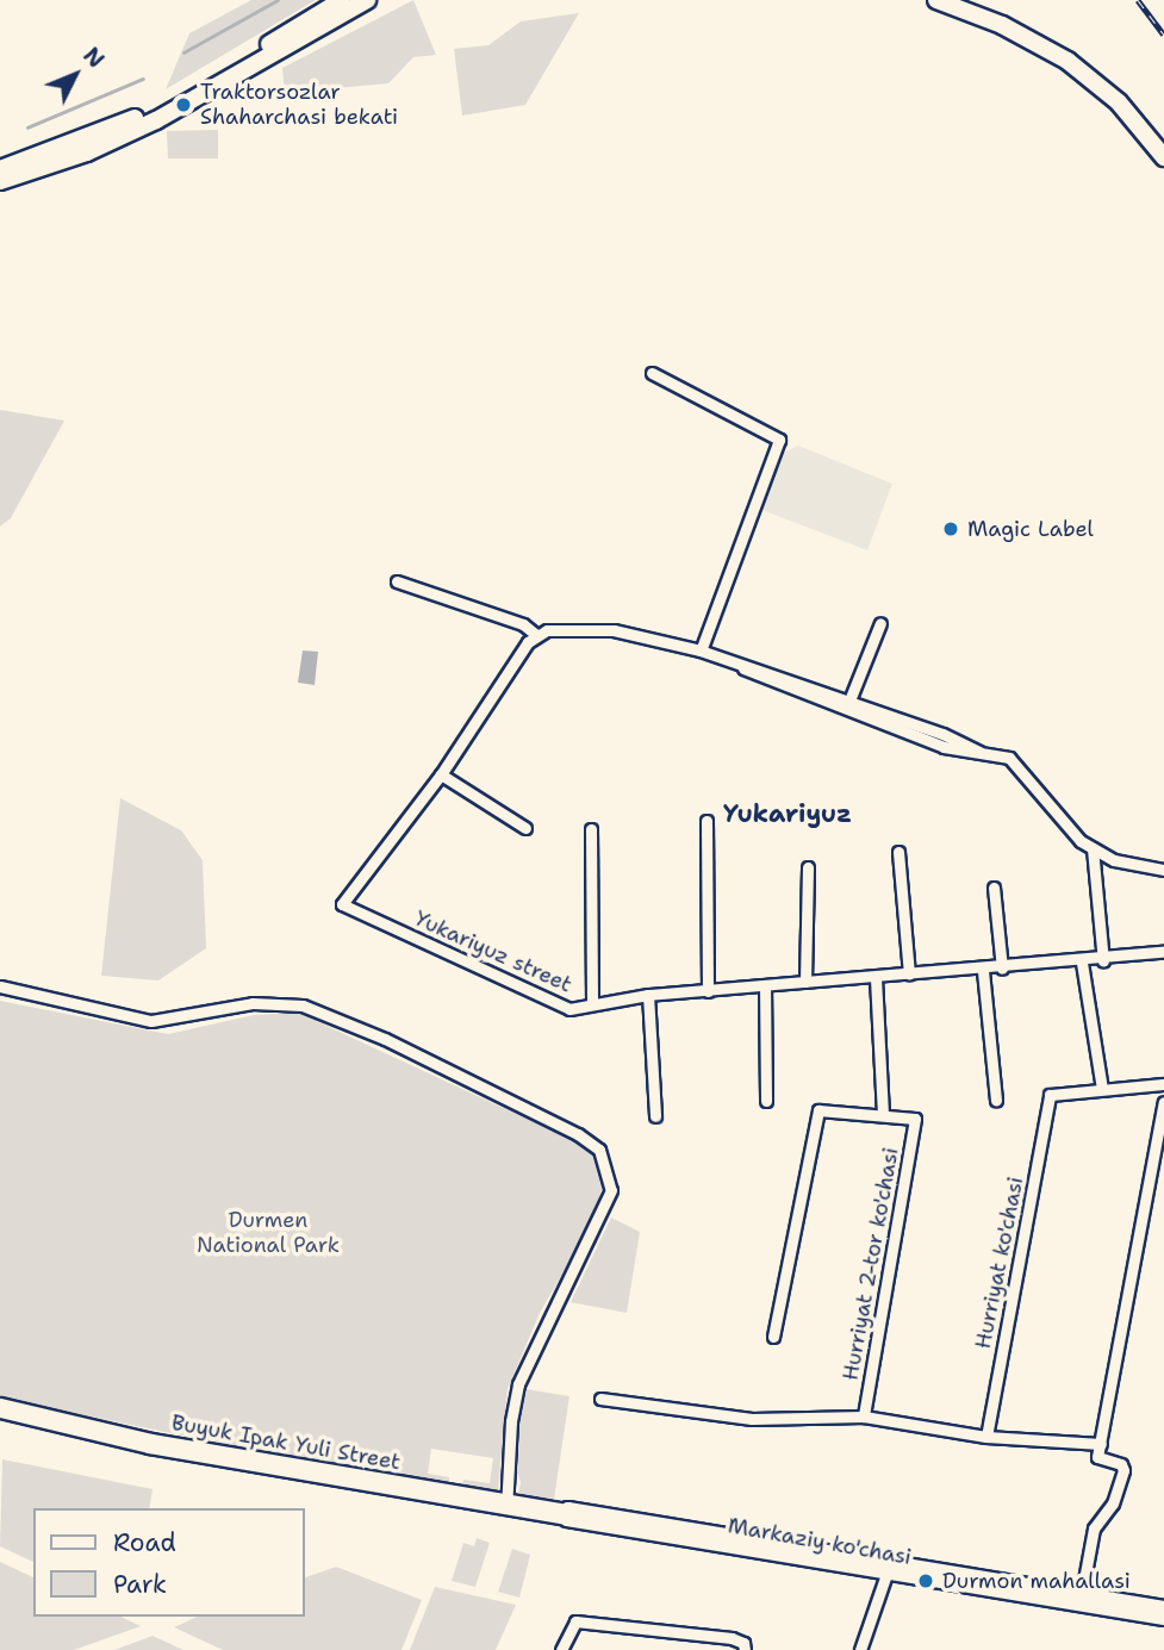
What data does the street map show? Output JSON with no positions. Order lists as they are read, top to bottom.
{
  "streets": {
    "street": [
      "Yukariyuz street",
      "Hurriyat ko'chasi",
      "Hurriyat 2-tor ko'chasi",
      "Buyuk Ipak Yuli Street",
      "Markaziy ko'chasi"
    ]
  },
  "crossings": [
    ["Buyuk Ipak Yuli Street", "Markaziy ko'chasi"]
  ],
  "districts": ["Yukariyuz"],
  "parks": ["Durmen National Park"],
  "places": ["Traktorsozlar Shaharchasi bekati", "Magic Label", "Durmon mahallasi"],
  "legend": ["Road", "Park"],
  "north": "top right"
}
